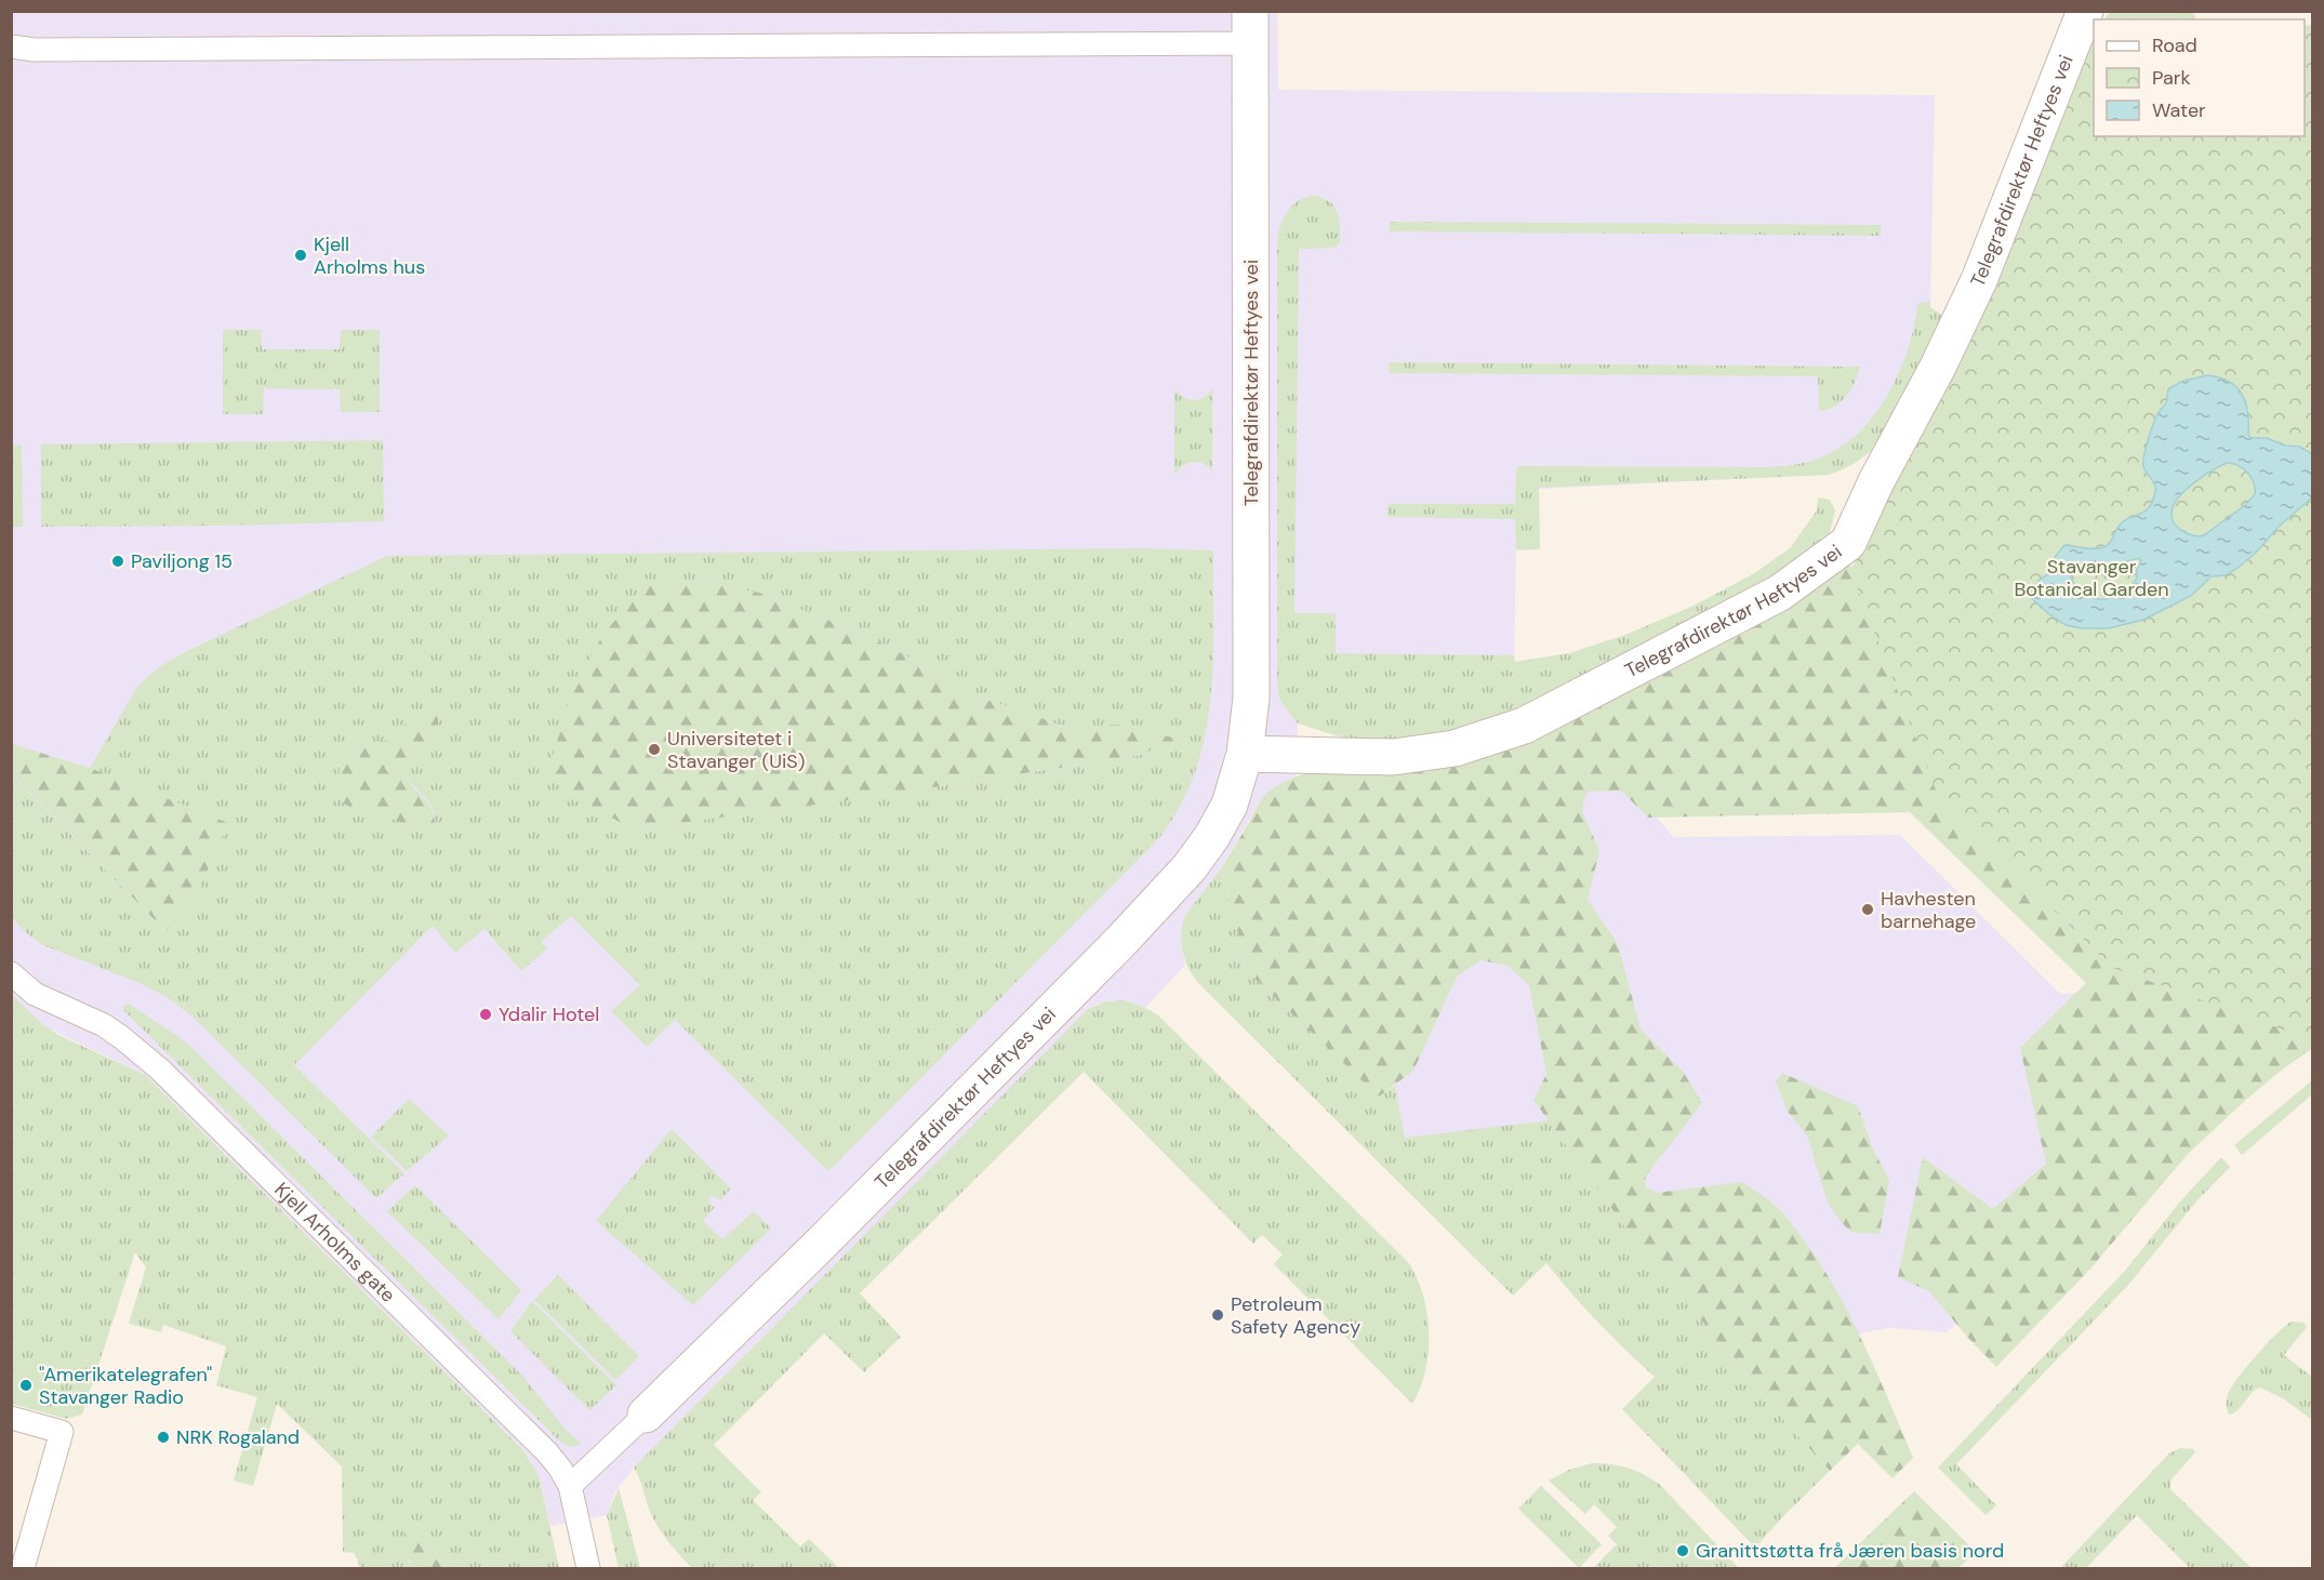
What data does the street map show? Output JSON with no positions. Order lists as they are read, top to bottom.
{
  "streets": {
    "street": ["Telegrafdirektør Heftyes vei"],
    "lane": ["Kjell Arholms gate"]
  },
  "parks": ["Stavanger Botanical Garden"],
  "places": [
    "Kjell Arholms hus",
    "Paviljong 15",
    "Universitetet i Stavanger (UiS)",
    "Havhesten barnehage",
    "Ydalir Hotel",
    "Petroleum Safety Agency",
    "\"Amerikatelegrafen\" Stavanger Radio",
    "NRK Rogaland",
    "Granittstøtta frå Jæren basis nord"
  ],
  "legend": ["Road", "Park", "Water"]
}
